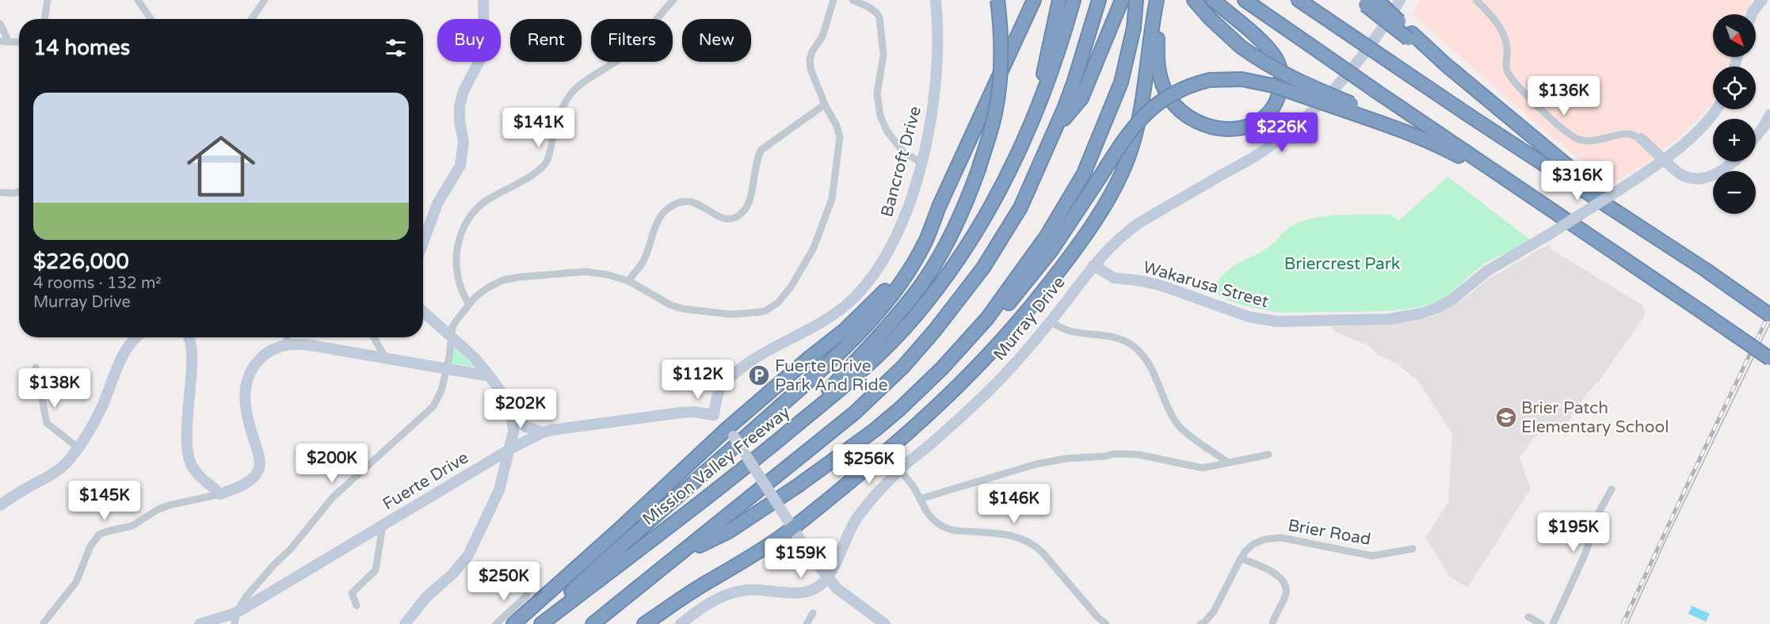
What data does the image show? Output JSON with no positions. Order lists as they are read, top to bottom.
{
  "streets": {
    "highway": ["Mission Valley Freeway"],
    "main road": [
      "Bancroft Drive",
      "Wakarusa Street",
      "Murray Drive",
      "Fuerte Drive"
    ],
    "street": ["Brier Road"]
  },
  "crossings": [
    ["Bancroft Drive", "Fuerte Drive"],
    ["Wakarusa Street", "Murray Drive"]
  ],
  "parks": ["Briercrest Park"],
  "places": {
    "parking": ["Fuerte Drive Park And Ride"],
    "school or university": ["Brier Patch Elementary School"]
  },
  "north": "bottom right",
  "page": {
    "map_buttons": ["+", "−"],
    "chip": [
      "Buy",
      "Rent",
      "Filters",
      "New"
    ],
    "heading": "14 homes",
    "price": [
      "$136K",
      "$141K",
      "$226K",
      "$316K",
      "$112K",
      "$138K",
      "$202K",
      "$200K",
      "$256K",
      "$145K",
      "$146K",
      "$195K",
      "$159K",
      "$250K"
    ],
    "list": [
      {
        "name": "$226,000",
        "note": "4 rooms · 132 m² · Murray Drive"
      }
    ]
  }
}
